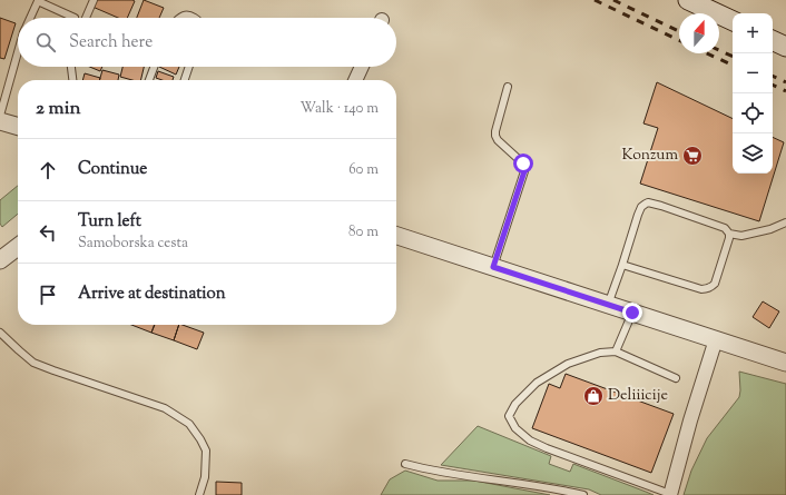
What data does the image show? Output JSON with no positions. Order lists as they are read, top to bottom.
{
  "places": {
    "supermarket": ["Konzum"],
    "shop": ["Deliiicije"]
  },
  "north": "top",
  "page": {
    "map_buttons": ["+", "−"],
    "search": "Search here",
    "heading": ["2 min", "Walk · 140 m"],
    "list": [
      ["Continue", "60 m"],
      ["Turn left", "Samoborska cesta", "80 m"],
      "Arrive at destination"
    ]
  }
}
